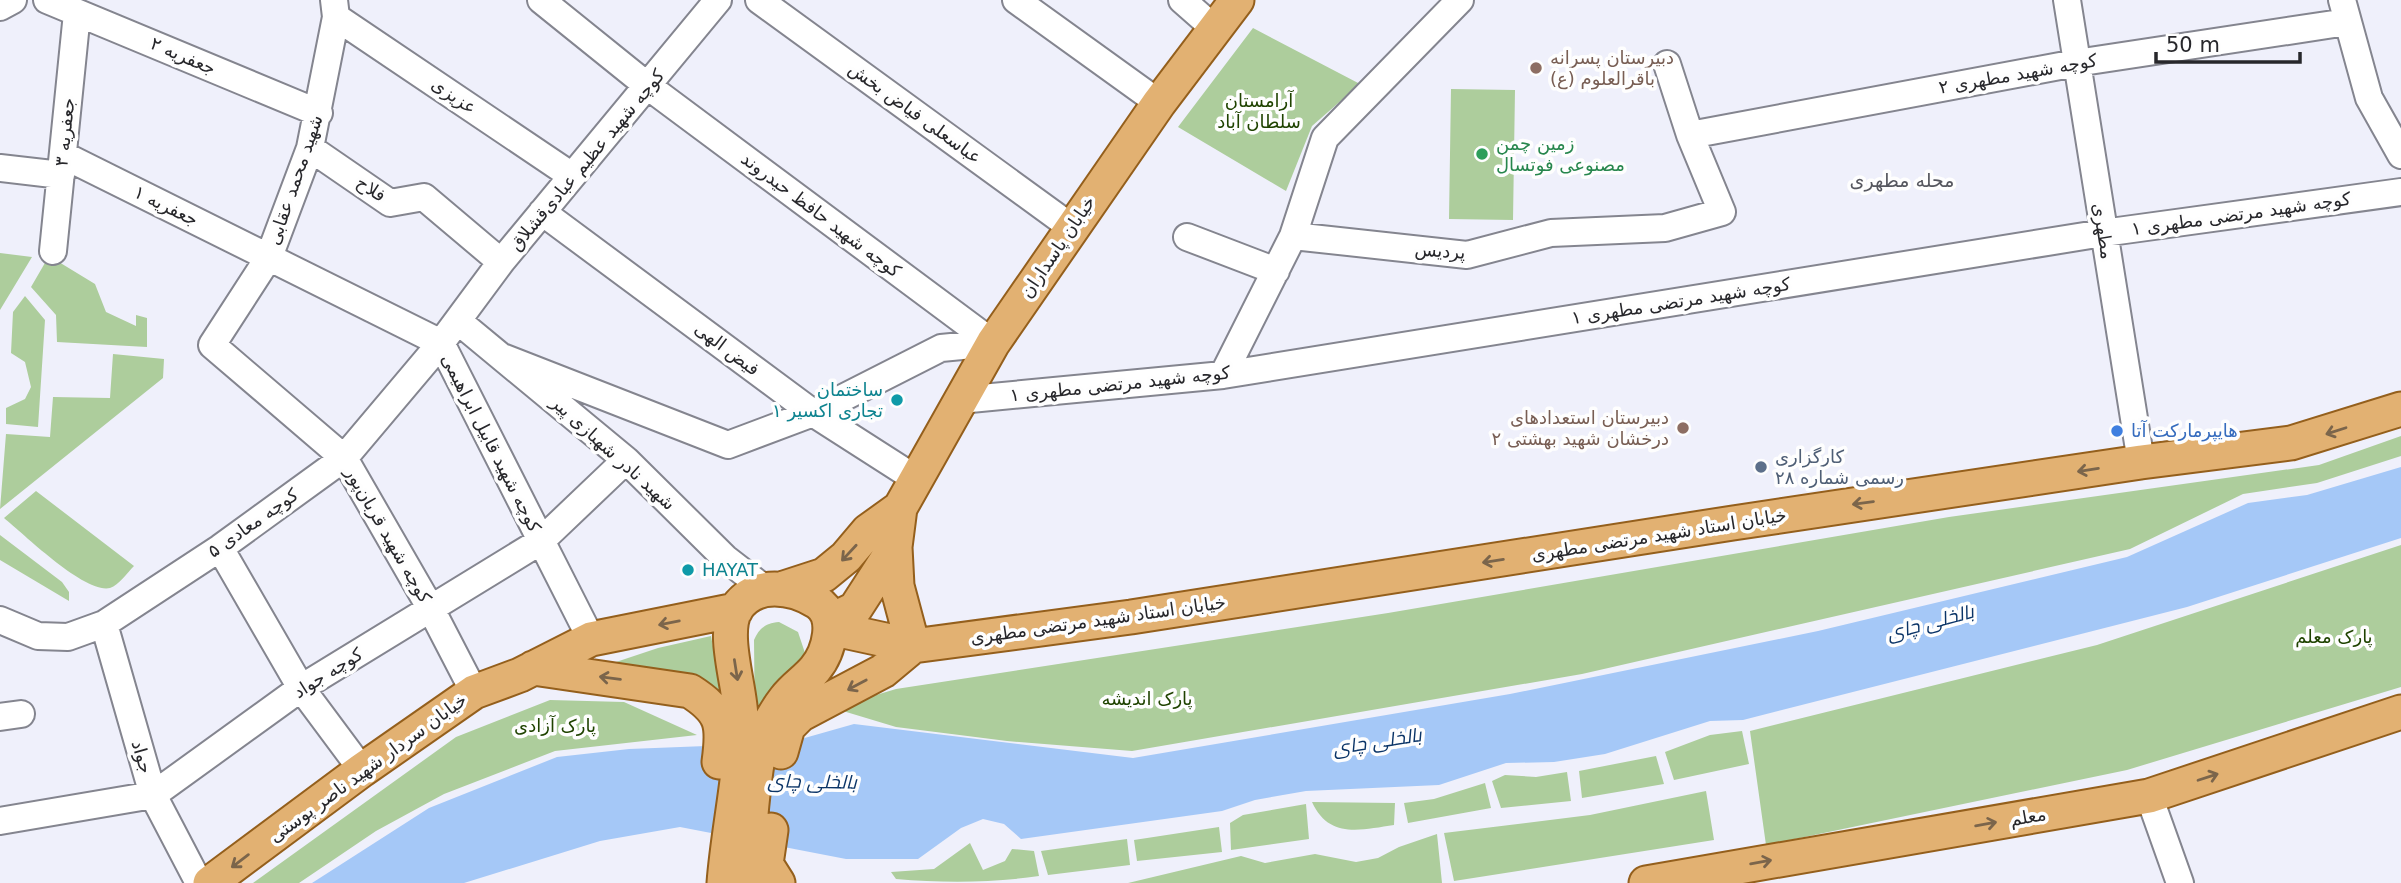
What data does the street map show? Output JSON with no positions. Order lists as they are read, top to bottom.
{
  "streets": {
    "main road": [
      "خیابان پاسداران",
      "خیابان استاد شهید مرتضی مطهری",
      "خیابان سردار شهید ناصر پوستی",
      "معلم"
    ],
    "street": [
      "جعفریه ۲",
      "کوچه شهید مطهری ۲",
      "عزیزی",
      "عباسعلی فیاض بخش",
      "جعفریه ۳",
      "کوچه شهید عظیم عبادی‌قشلاق",
      "شهید محمد عقابی",
      "فلاح",
      "جعفریه ۱",
      "کوچه شهید مرتضی مطهری ۱",
      "کوچه شهید حافظ حیدروند",
      "مطهری",
      "پردیس",
      "فیض الهی",
      "کوچه شهید قابیل ابراهیمی",
      "شهید نادر شهبازی پیر",
      "کوچه معادی ۵",
      "کوچه شهید قربان‌پور",
      "کوچه جواد",
      "جواد"
    ]
  },
  "crossings": [
    ["جعفریه ۲", "جعفریه ۳"],
    ["جعفریه ۲", "شهید محمد عقابی"],
    ["کوچه شهید مطهری ۲", "مطهری"],
    ["کوچه شهید مطهری ۲", "پردیس"],
    ["عزیزی", "کوچه شهید عظیم عبادی‌قشلاق"],
    ["عزیزی", "شهید محمد عقابی"],
    ["عباسعلی فیاض بخش", "خیابان پاسداران"],
    ["جعفریه ۳", "جعفریه ۱"],
    ["کوچه شهید عظیم عبادی‌قشلاق", "فلاح"],
    ["کوچه شهید عظیم عبادی‌قشلاق", "کوچه شهید حافظ حیدروند"],
    ["کوچه شهید عظیم عبادی‌قشلاق", "فیض الهی"],
    ["کوچه شهید عظیم عبادی‌قشلاق", "شهید نادر شهبازی پیر"],
    ["کوچه شهید عظیم عبادی‌قشلاق", "کوچه معادی ۵"],
    ["شهید محمد عقابی", "فلاح"],
    ["شهید محمد عقابی", "جعفریه ۱"],
    ["شهید محمد عقابی", "کوچه شهید قابیل ابراهیمی"],
    ["شهید محمد عقابی", "کوچه شهید قربان‌پور"],
    ["جعفریه ۱", "کوچه شهید قابیل ابراهیمی"],
    ["کوچه شهید مرتضی مطهری ۱", "مطهری"],
    ["کوچه شهید مرتضی مطهری ۱", "خیابان پاسداران"],
    ["کوچه شهید حافظ حیدروند", "خیابان پاسداران"],
    ["مطهری", "خیابان استاد شهید مرتضی مطهری"],
    ["خیابان پاسداران", "فیض الهی"],
    ["کوچه شهید قابیل ابراهیمی", "کوچه معادی ۵"],
    ["کوچه شهید قابیل ابراهیمی", "کوچه جواد"],
    ["کوچه شهید قابیل ابراهیمی", "خیابان سردار شهید ناصر پوستی"],
    ["شهید نادر شهبازی پیر", "کوچه معادی ۵"],
    ["شهید نادر شهبازی پیر", "کوچه جواد"],
    ["کوچه معادی ۵", "کوچه شهید قربان‌پور"],
    ["کوچه معادی ۵", "جواد"],
    ["کوچه شهید قربان‌پور", "کوچه جواد"],
    ["کوچه شهید قربان‌پور", "خیابان سردار شهید ناصر پوستی"],
    ["کوچه جواد", "جواد"]
  ],
  "one_way": ["خیابان استاد شهید مرتضی مطهری", "خیابان سردار شهید ناصر پوستی", "معلم"],
  "districts": ["محله مطهری"],
  "water": ["بالخلی چای"],
  "parks": [
    "آرامستان سلطان آباد",
    "پارک معلم",
    "پارک اندیشه",
    "پارک آزادی"
  ],
  "places": [
    "دبیرستان پسرانه باقرالعلوم (ع)",
    "زمین چمن مصنوعی فوتسال",
    "ساختمان تجاری اکسیر ۱",
    "دبیرستان استعدادهای درخشان شهید بهشتی ۲",
    "هایپرمارکت آتا",
    "کارگزاری رسمی شماره ۲۸",
    "HAYAT"
  ],
  "scale_bar": "50 m"
}
